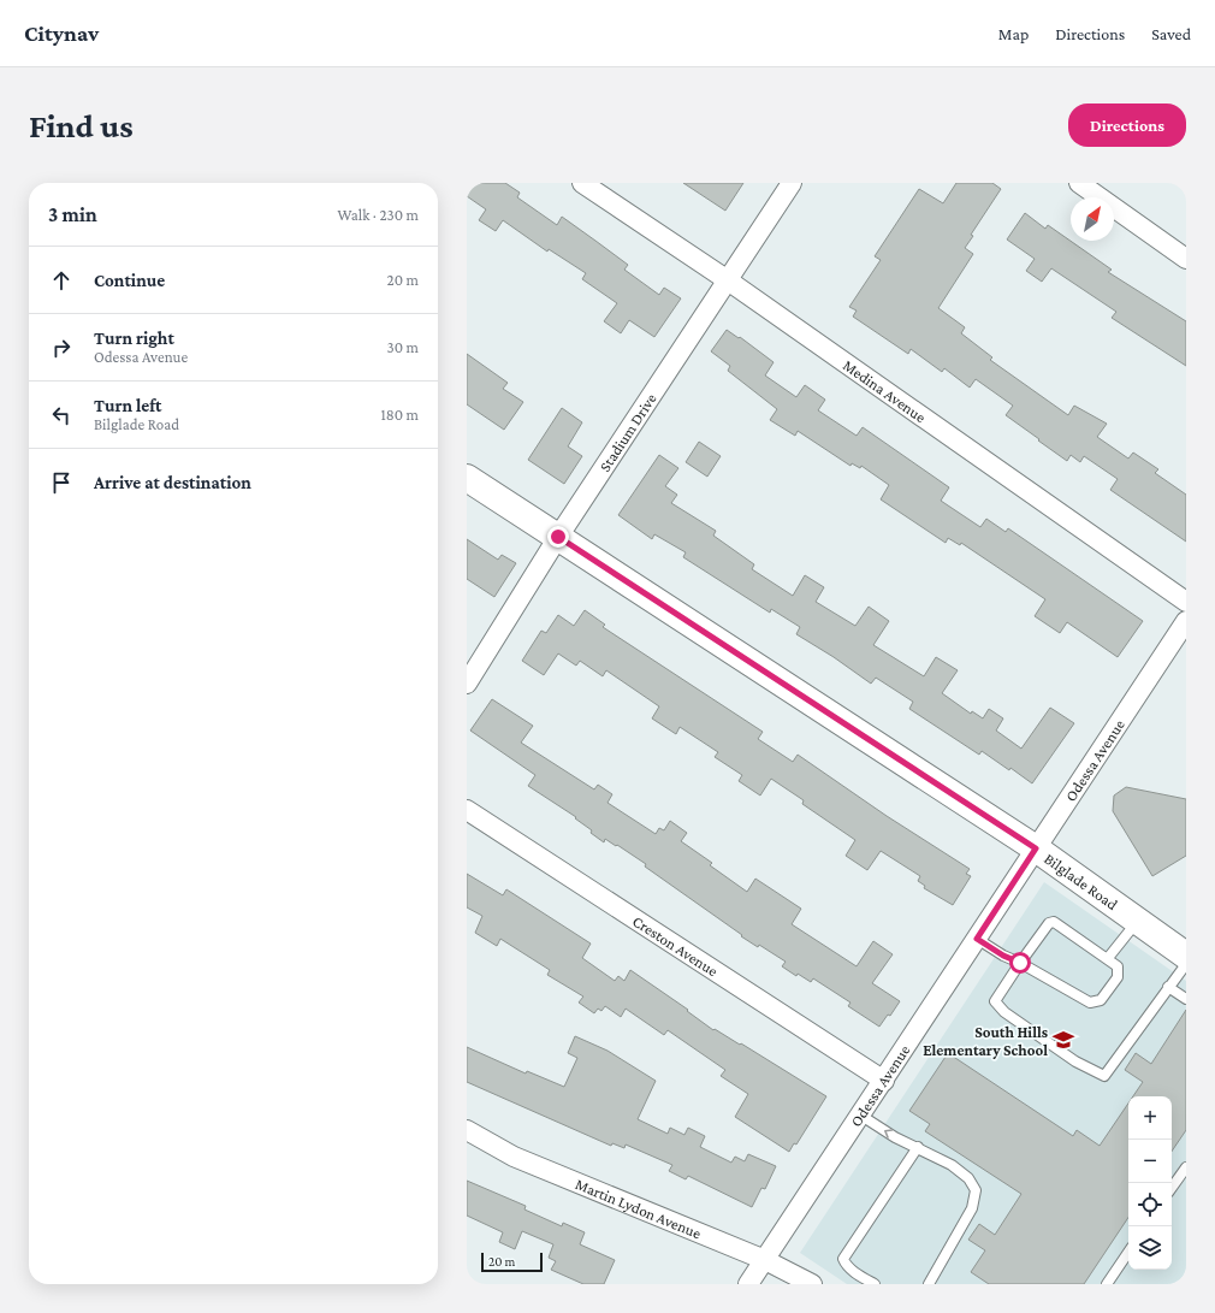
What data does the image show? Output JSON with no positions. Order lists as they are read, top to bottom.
{
  "streets": {
    "street": [
      "Medina Avenue",
      "Stadium Drive",
      "Odessa Avenue",
      "Bilglade Road",
      "Creston Avenue",
      "Martin Lydon Avenue"
    ]
  },
  "crossings": [
    ["Medina Avenue", "Stadium Drive"],
    ["Stadium Drive", "Bilglade Road"],
    ["Odessa Avenue", "Bilglade Road"],
    ["Odessa Avenue", "Creston Avenue"],
    ["Odessa Avenue", "Martin Lydon Avenue"]
  ],
  "places": {
    "school or university": ["South Hills Elementary School"]
  },
  "scale_bar": "20 m",
  "north": "top right",
  "page": {
    "header": "Citynav",
    "nav": ["Map", "Directions", "Saved"],
    "buttons": "Directions",
    "title": "Find us",
    "heading": ["3 min", "Walk · 230 m"],
    "list": [
      ["Continue", "20 m"],
      ["Turn right", "Odessa Avenue", "30 m"],
      ["Turn left", "Bilglade Road", "180 m"],
      "Arrive at destination"
    ],
    "map_buttons": ["+", "−"],
    "scale": "20 m"
  }
}
